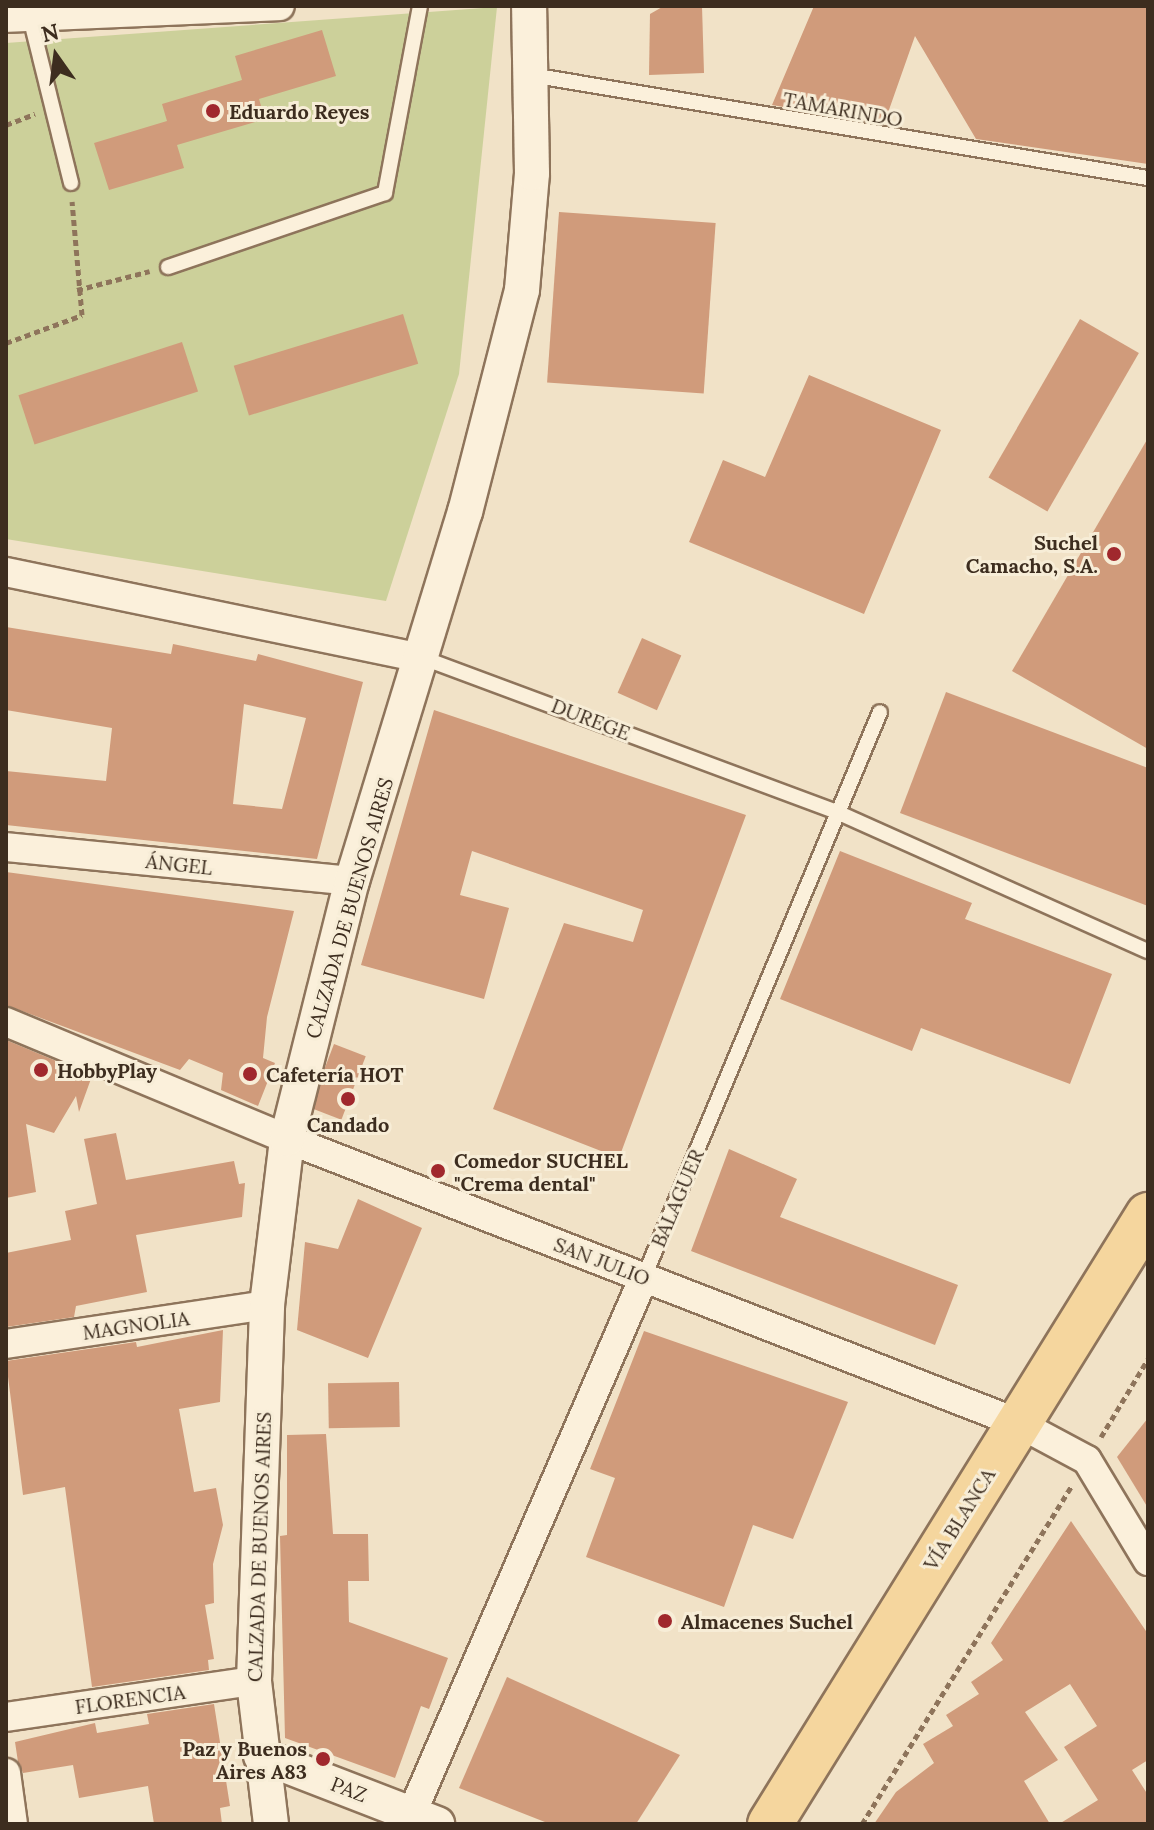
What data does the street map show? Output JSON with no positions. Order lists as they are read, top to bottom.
{
  "streets": {
    "main road": ["VÍA BLANCA"],
    "street": [
      "DUREGE",
      "ÁNGEL",
      "CALZADA DE BUENOS AIRES",
      "BALAGUER",
      "SAN JULIO",
      "MAGNOLIA",
      "FLORENCIA",
      "PAZ"
    ],
    "lane": ["TAMARINDO"]
  },
  "crossings": [
    ["TAMARINDO", "CALZADA DE BUENOS AIRES"],
    ["DUREGE", "CALZADA DE BUENOS AIRES"],
    ["DUREGE", "BALAGUER"],
    ["ÁNGEL", "CALZADA DE BUENOS AIRES"],
    ["CALZADA DE BUENOS AIRES", "SAN JULIO"],
    ["CALZADA DE BUENOS AIRES", "MAGNOLIA"],
    ["CALZADA DE BUENOS AIRES", "FLORENCIA"],
    ["CALZADA DE BUENOS AIRES", "PAZ"],
    ["BALAGUER", "SAN JULIO"],
    ["BALAGUER", "PAZ"],
    ["SAN JULIO", "VÍA BLANCA"]
  ],
  "places": [
    "Eduardo Reyes",
    "Suchel Camacho, S.A.",
    "HobbyPlay",
    "Cafetería HOT",
    "Candado",
    "Comedor SUCHEL \"Crema dental\"",
    "Almacenes Suchel",
    "Paz y Buenos Aires A83"
  ],
  "north": "top"
}
